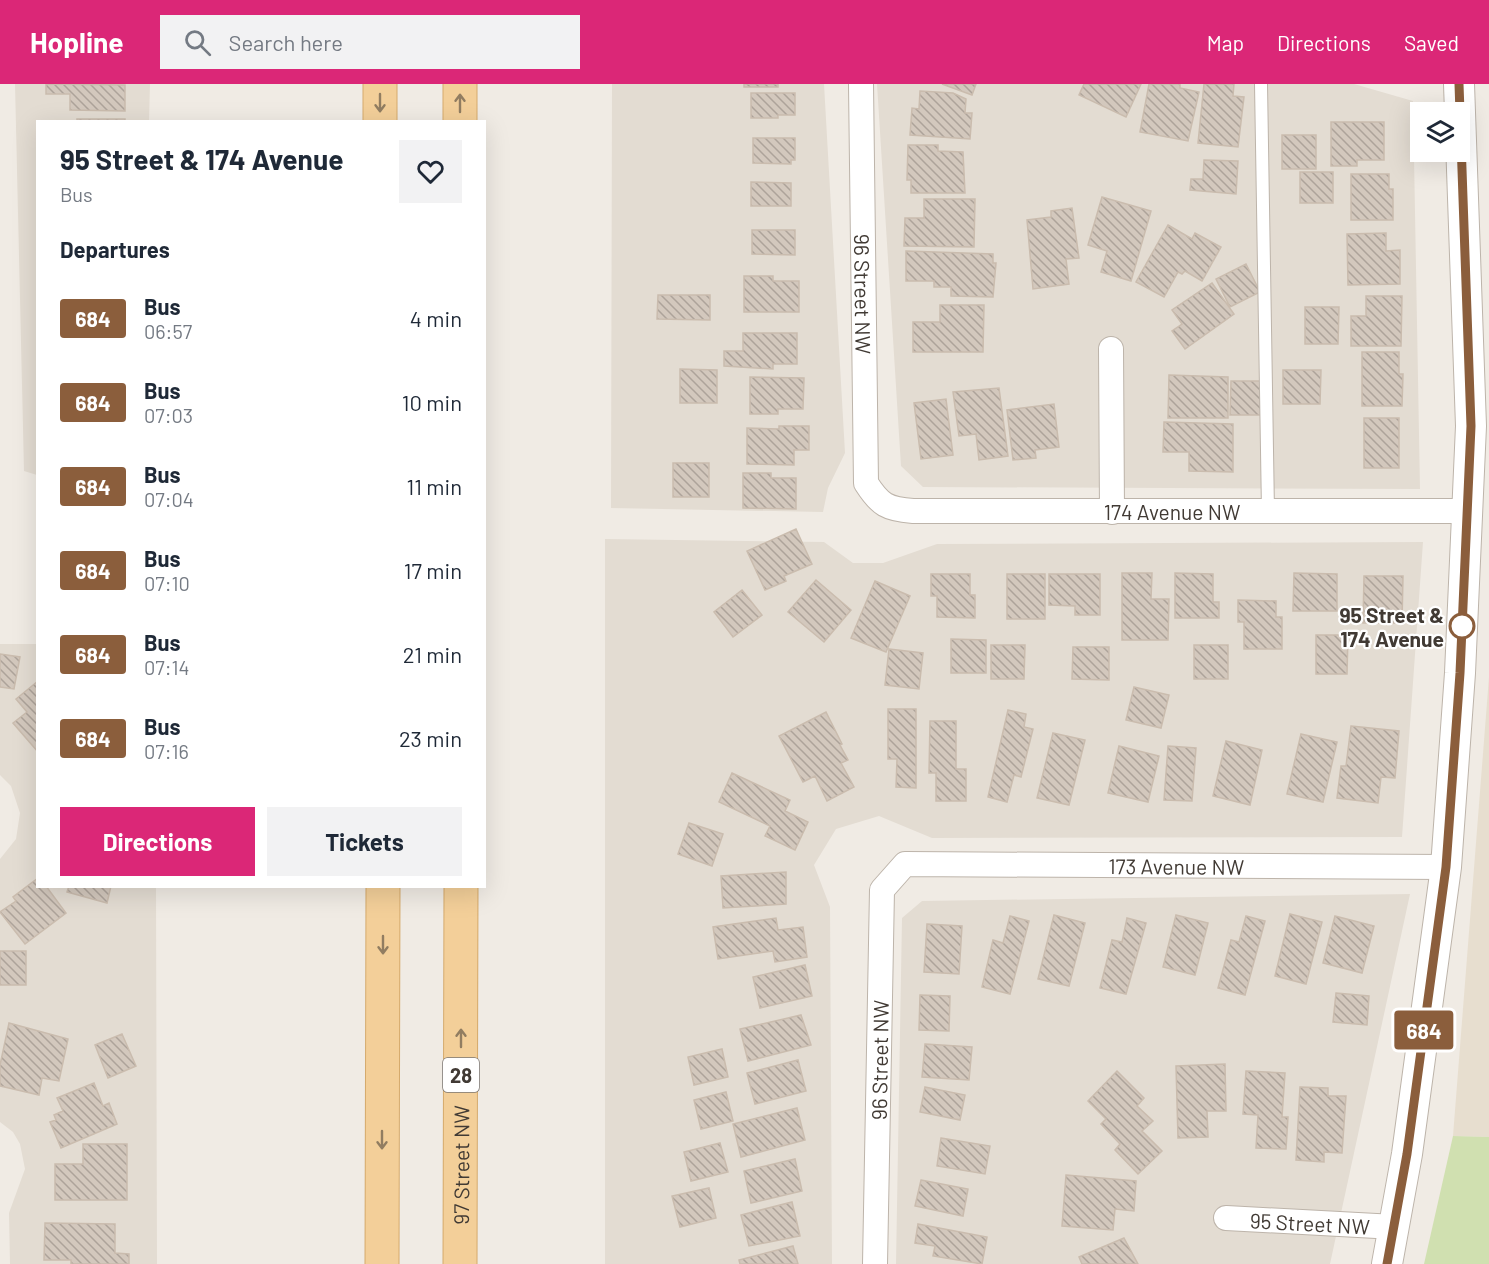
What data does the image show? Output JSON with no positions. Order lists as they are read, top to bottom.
{
  "streets": {
    "main road": ["28", "97 Street NW"],
    "street": [
      "96 Street NW",
      "174 Avenue NW",
      "173 Avenue NW",
      "95 Street NW"
    ]
  },
  "crossings": [
    ["96 Street NW", "174 Avenue NW"],
    ["96 Street NW", "173 Avenue NW"],
    ["174 Avenue NW", "95 Street NW"],
    ["173 Avenue NW", "95 Street NW"]
  ],
  "places": ["95 Street & 174 Avenue"],
  "lines": ["bus line 684"],
  "page": {
    "header": "Hopline",
    "search": "Search here",
    "nav": ["Map", "Directions", "Saved"],
    "on_map": "684",
    "heading": [
      ["95 Street & 174 Avenue", "Bus"],
      "Departures"
    ],
    "list": [
      {
        "mark": "684",
        "name": "Bus",
        "note": "06:57",
        "value": "4 min"
      },
      {
        "mark": "684",
        "name": "Bus",
        "note": "07:03",
        "value": "10 min"
      },
      {
        "mark": "684",
        "name": "Bus",
        "note": "07:04",
        "value": "11 min"
      },
      {
        "mark": "684",
        "name": "Bus",
        "note": "07:10",
        "value": "17 min"
      },
      {
        "mark": "684",
        "name": "Bus",
        "note": "07:14",
        "value": "21 min"
      },
      {
        "mark": "684",
        "name": "Bus",
        "note": "07:16",
        "value": "23 min"
      }
    ],
    "buttons": ["Directions", "Tickets"]
  }
}
